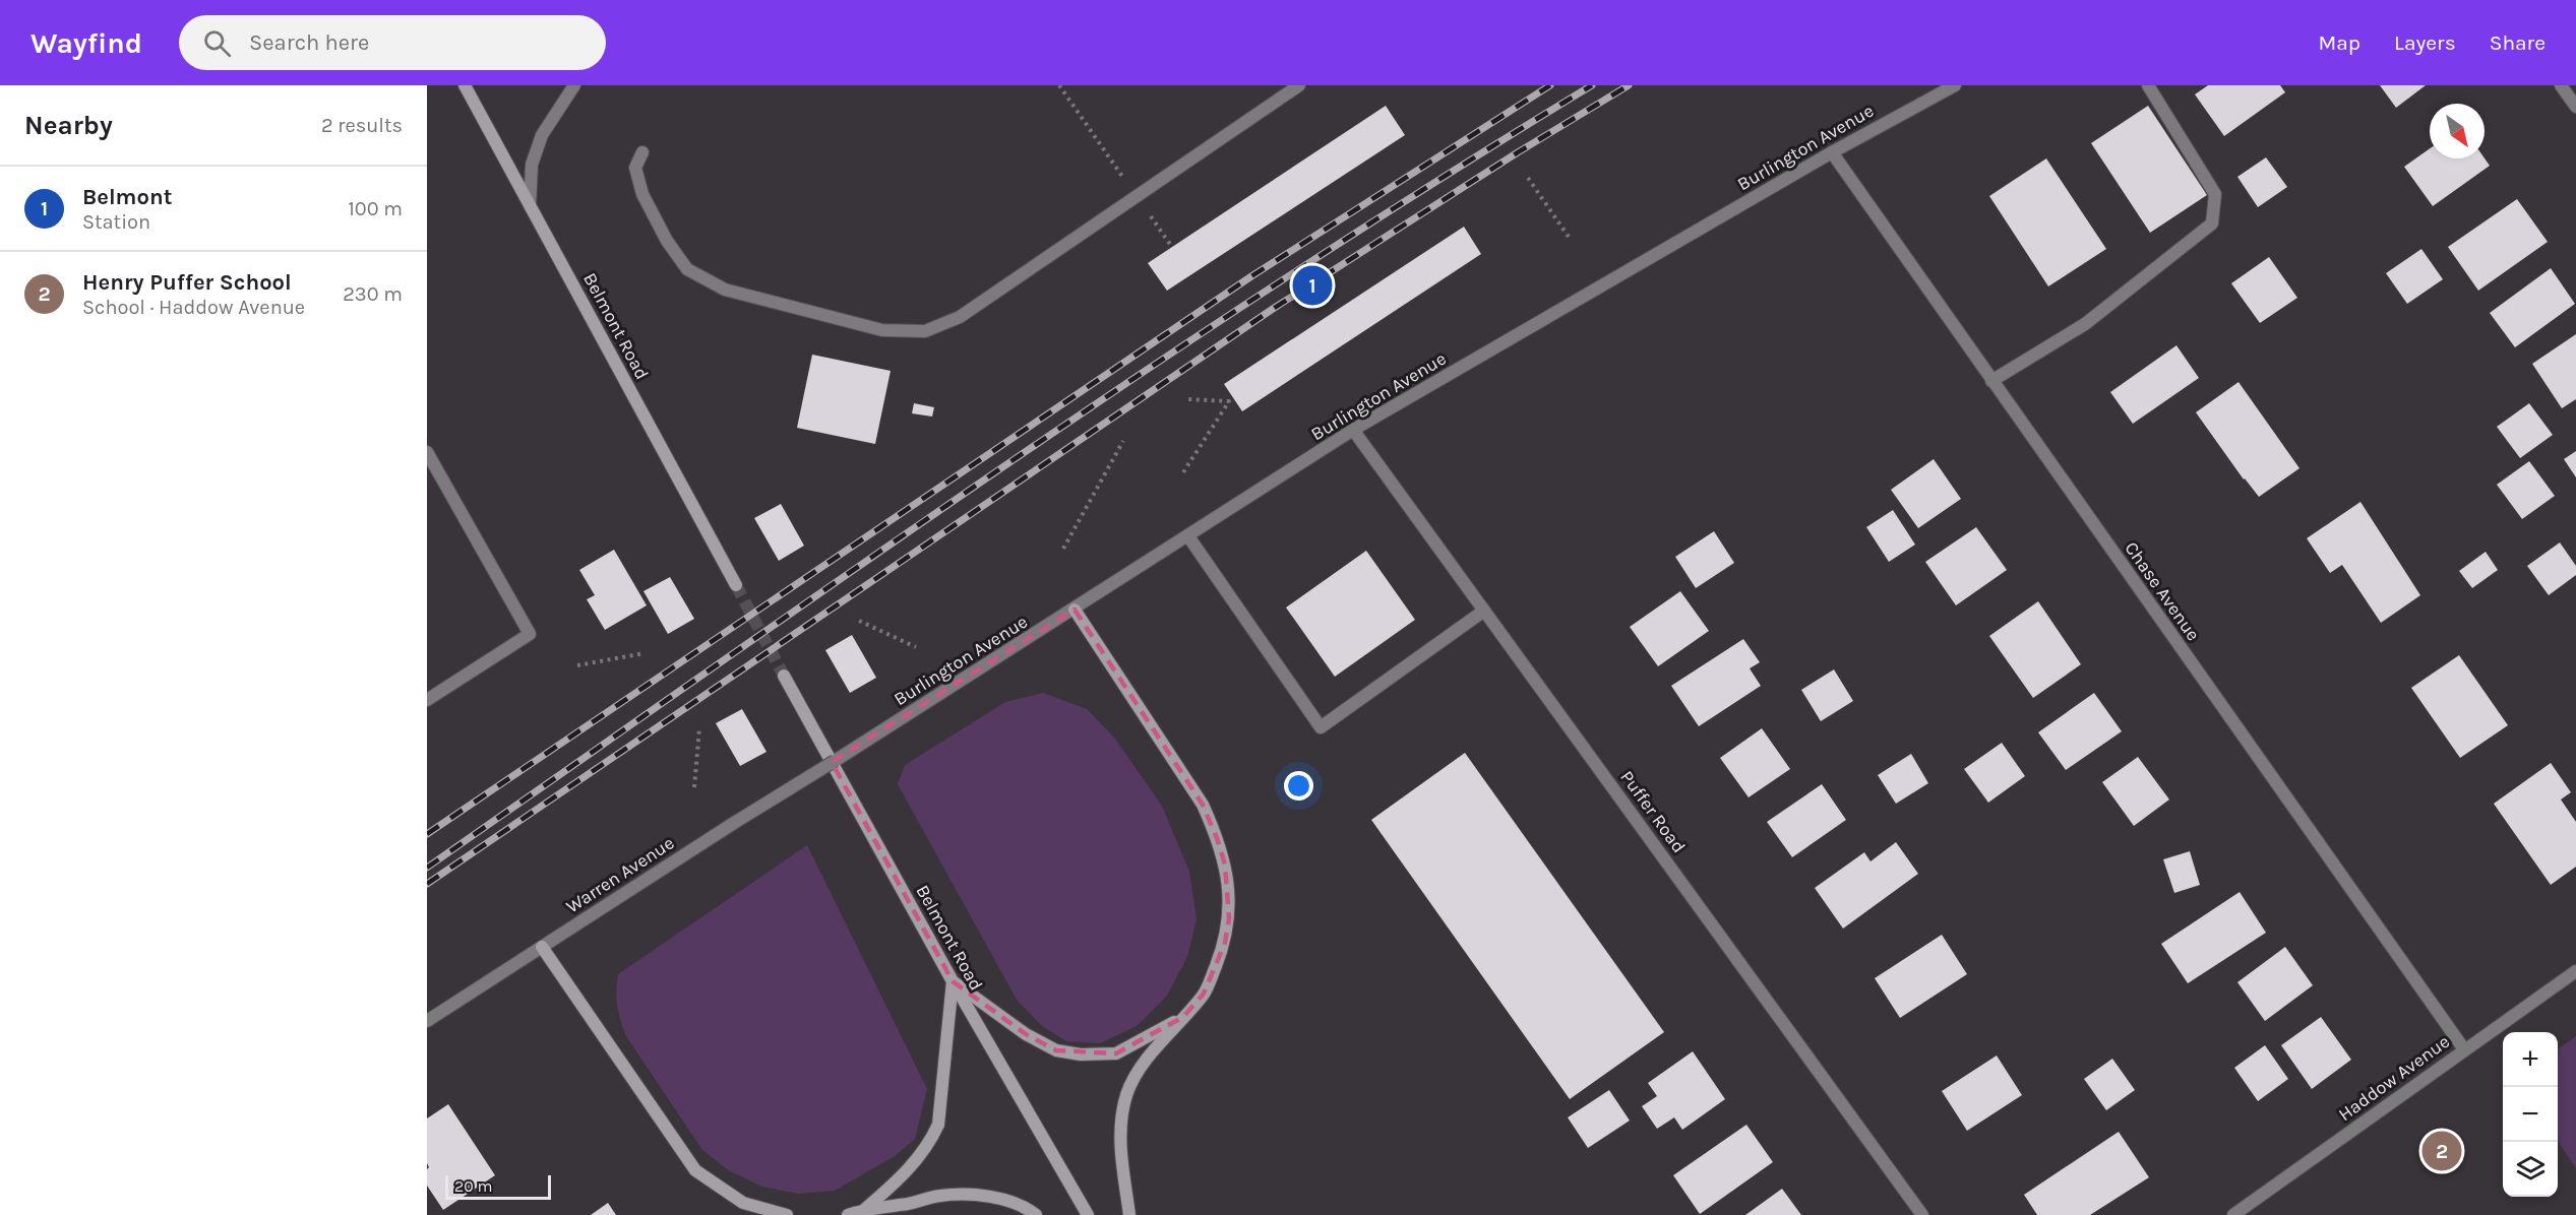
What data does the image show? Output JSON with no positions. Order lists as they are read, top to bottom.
{
  "streets": {
    "main road": ["Belmont Road"],
    "street": [
      "Burlington Avenue",
      "Chase Avenue",
      "Puffer Road",
      "Warren Avenue",
      "Haddow Avenue"
    ]
  },
  "crossings": [
    ["Burlington Avenue", "Chase Avenue"],
    ["Burlington Avenue", "Puffer Road"],
    ["Burlington Avenue", "Warren Avenue"],
    ["Chase Avenue", "Haddow Avenue"]
  ],
  "scale_bar": "20 m",
  "north": "bottom right",
  "page": {
    "header": "Wayfind",
    "search": "Search here",
    "nav": ["Map", "Layers", "Share"],
    "heading": ["Nearby", "2 results"],
    "list": [
      {
        "mark": "1",
        "name": "Belmont",
        "note": "Station",
        "value": "100 m"
      },
      {
        "mark": "2",
        "name": "Henry Puffer School",
        "note": "School · Haddow Avenue",
        "value": "230 m"
      }
    ],
    "pins": ["1", "2"],
    "map_buttons": ["+", "−"],
    "scale": "20 m"
  }
}
